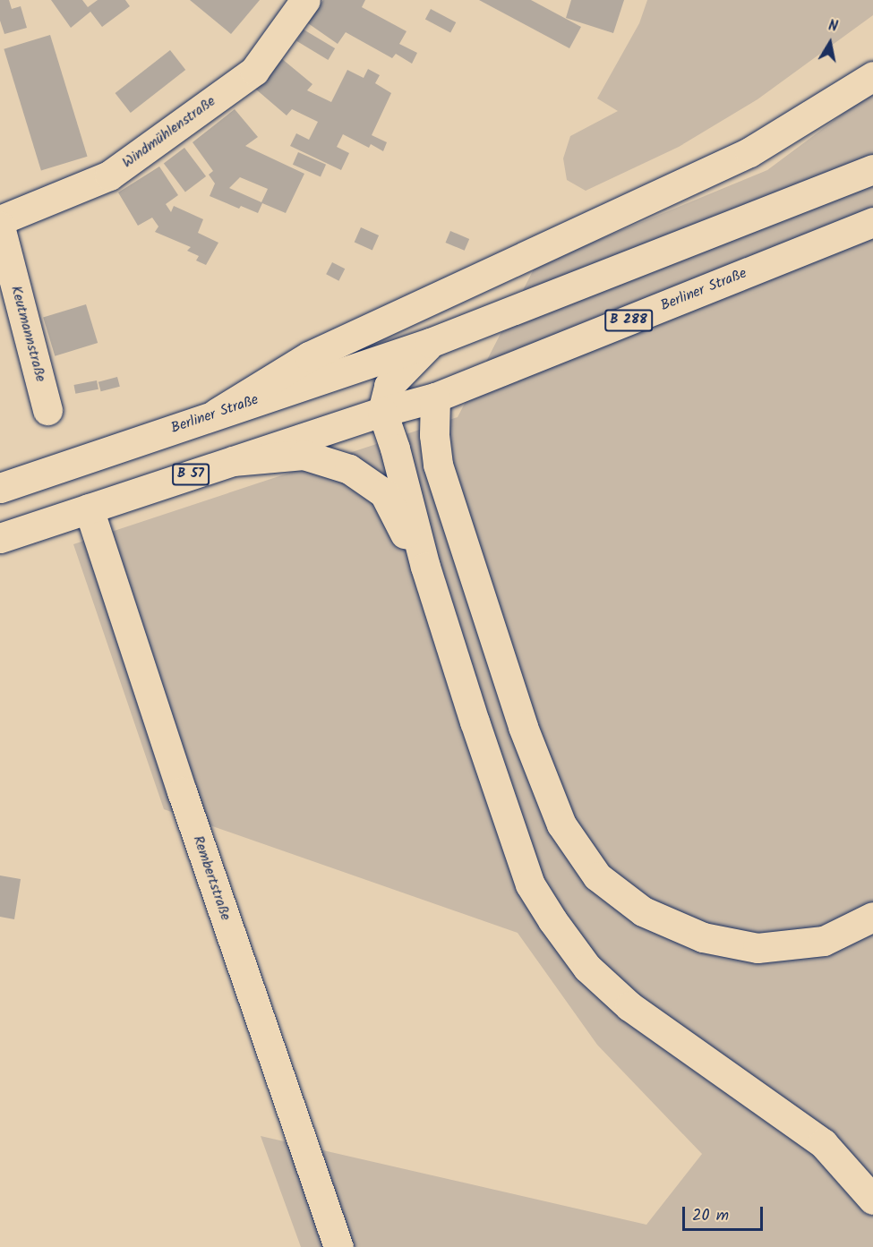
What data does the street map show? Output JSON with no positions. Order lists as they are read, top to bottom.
{
  "streets": {
    "main road": [
      "Windmühlenstraße",
      "Berliner Straße",
      "B 288",
      "Keutmannstraße",
      "B 57",
      "Rembertstraße"
    ]
  },
  "crossings": [
    ["Berliner Straße", "Rembertstraße"]
  ],
  "scale_bar": "20 m",
  "north": "top"
}
